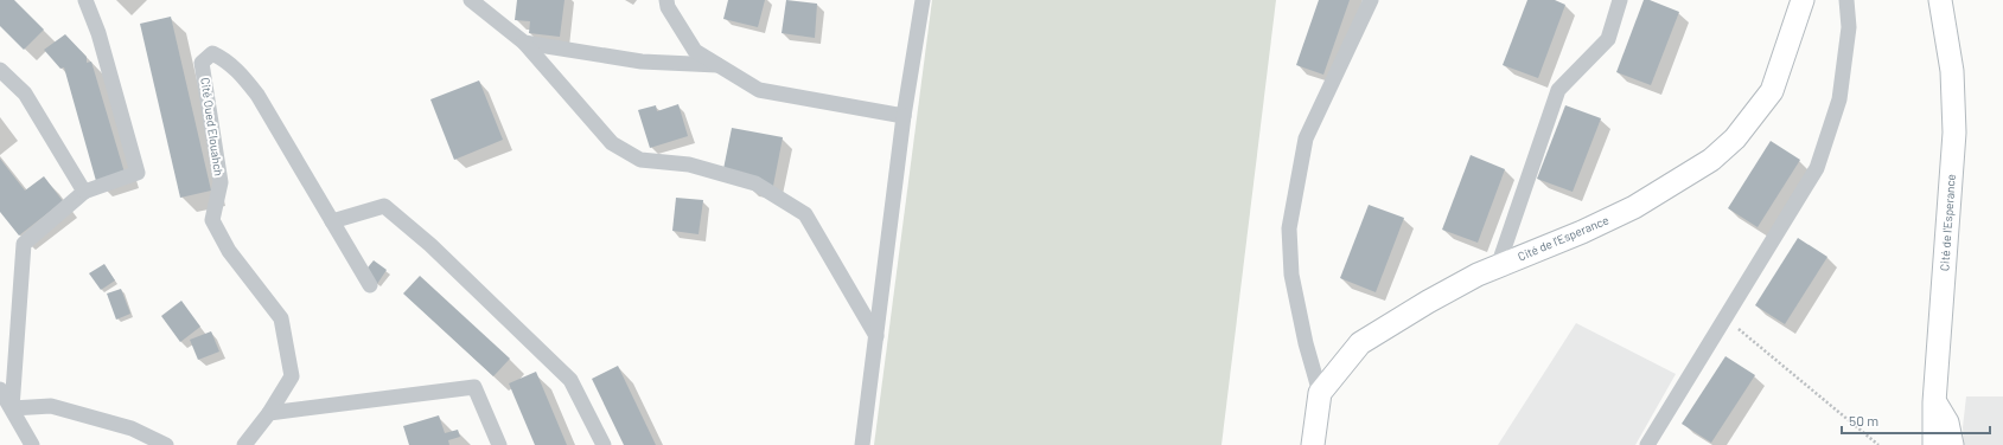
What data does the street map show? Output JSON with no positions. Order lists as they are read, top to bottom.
{
  "streets": {
    "main road": ["Cité de l'Esperance"],
    "street": ["Cité Oued Elouahch"]
  },
  "scale_bar": "50 m"
}
